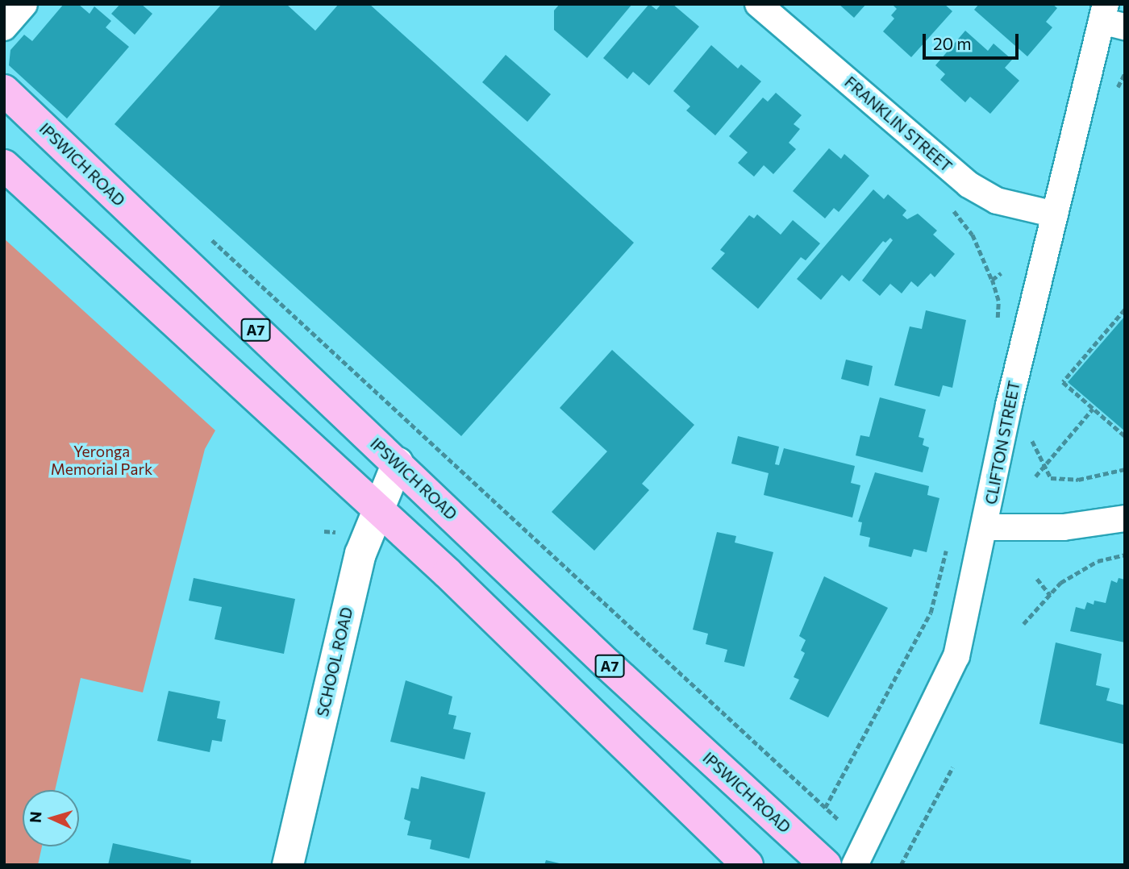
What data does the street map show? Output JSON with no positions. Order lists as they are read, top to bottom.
{
  "streets": {
    "highway": ["IPSWICH ROAD", "A7"],
    "street": ["FRANKLIN STREET", "CLIFTON STREET", "SCHOOL ROAD"]
  },
  "crossings": [
    ["FRANKLIN STREET", "CLIFTON STREET"],
    ["IPSWICH ROAD", "SCHOOL ROAD"]
  ],
  "parks": ["Yeronga Memorial Park"],
  "scale_bar": "20 m",
  "north": "left"
}
